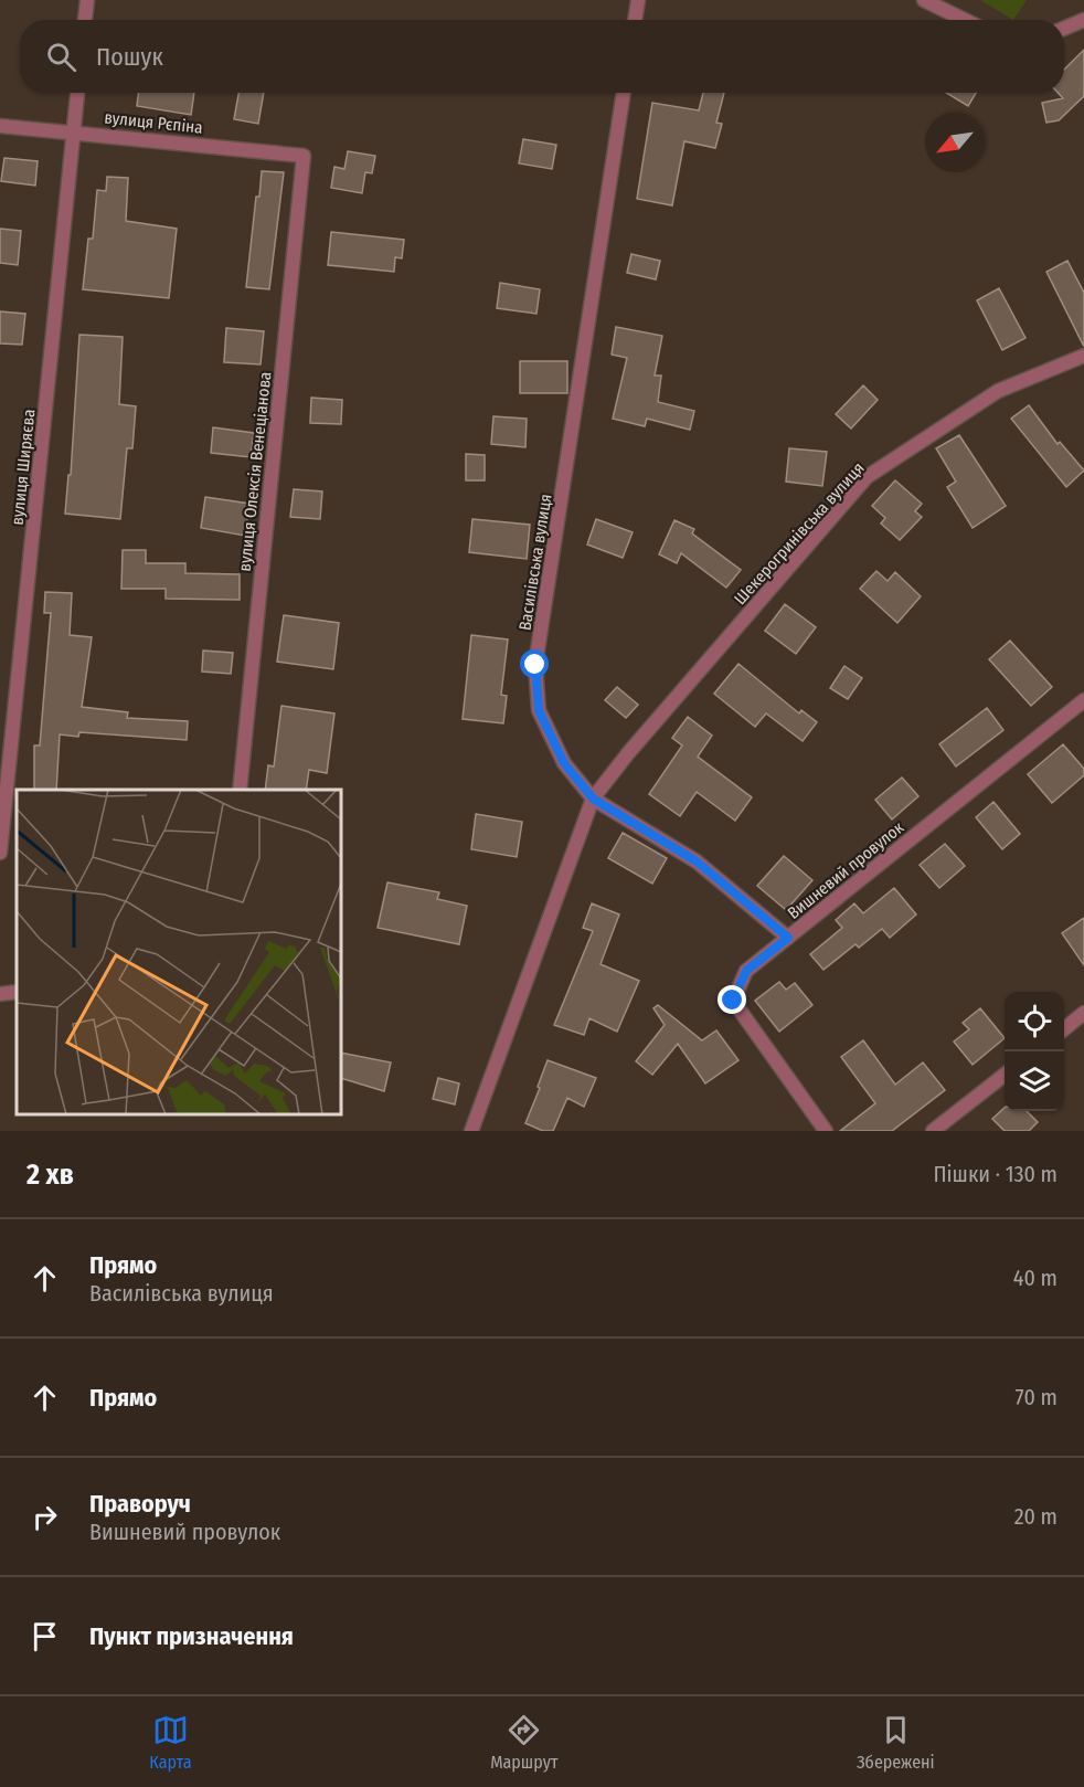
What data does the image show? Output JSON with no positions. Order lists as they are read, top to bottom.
{
  "streets": {
    "street": [
      "вулиця Рєпіна",
      "вулиця Ширяєва",
      "вулиця Олексія Венеціанова",
      "Шекерогринівська вулиця",
      "Василівська вулиця",
      "Вишневий провулок"
    ]
  },
  "crossings": [
    ["вулиця Рєпіна", "вулиця Ширяєва"],
    ["вулиця Рєпіна", "вулиця Олексія Венеціанова"],
    ["Шекерогринівська вулиця", "Василівська вулиця"],
    ["Василівська вулиця", "Вишневий провулок"]
  ],
  "north": "bottom left",
  "page": {
    "search": "Пошук",
    "heading": ["2 хв", "Пішки · 130 m"],
    "list": [
      ["Прямо", "Василівська вулиця", "40 m"],
      ["Прямо", "70 m"],
      ["Праворуч", "Вишневий провулок", "20 m"],
      "Пункт призначення"
    ],
    "nav": ["Карта", "Маршрут", "Збережені"]
  }
}
